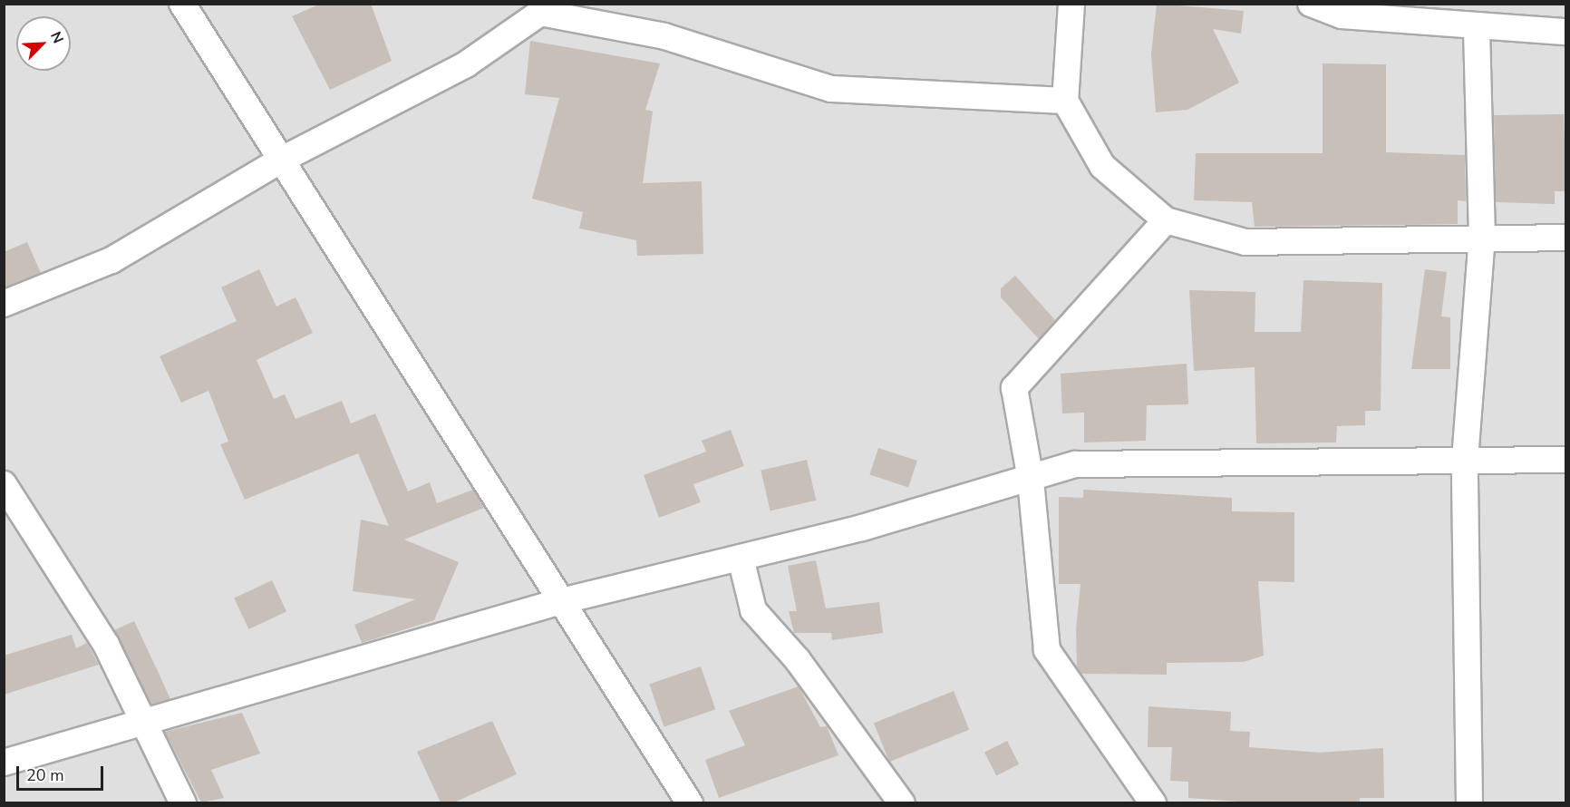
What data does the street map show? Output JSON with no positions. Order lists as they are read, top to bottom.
{
  "scale_bar": "20 m",
  "north": "top right"
}
